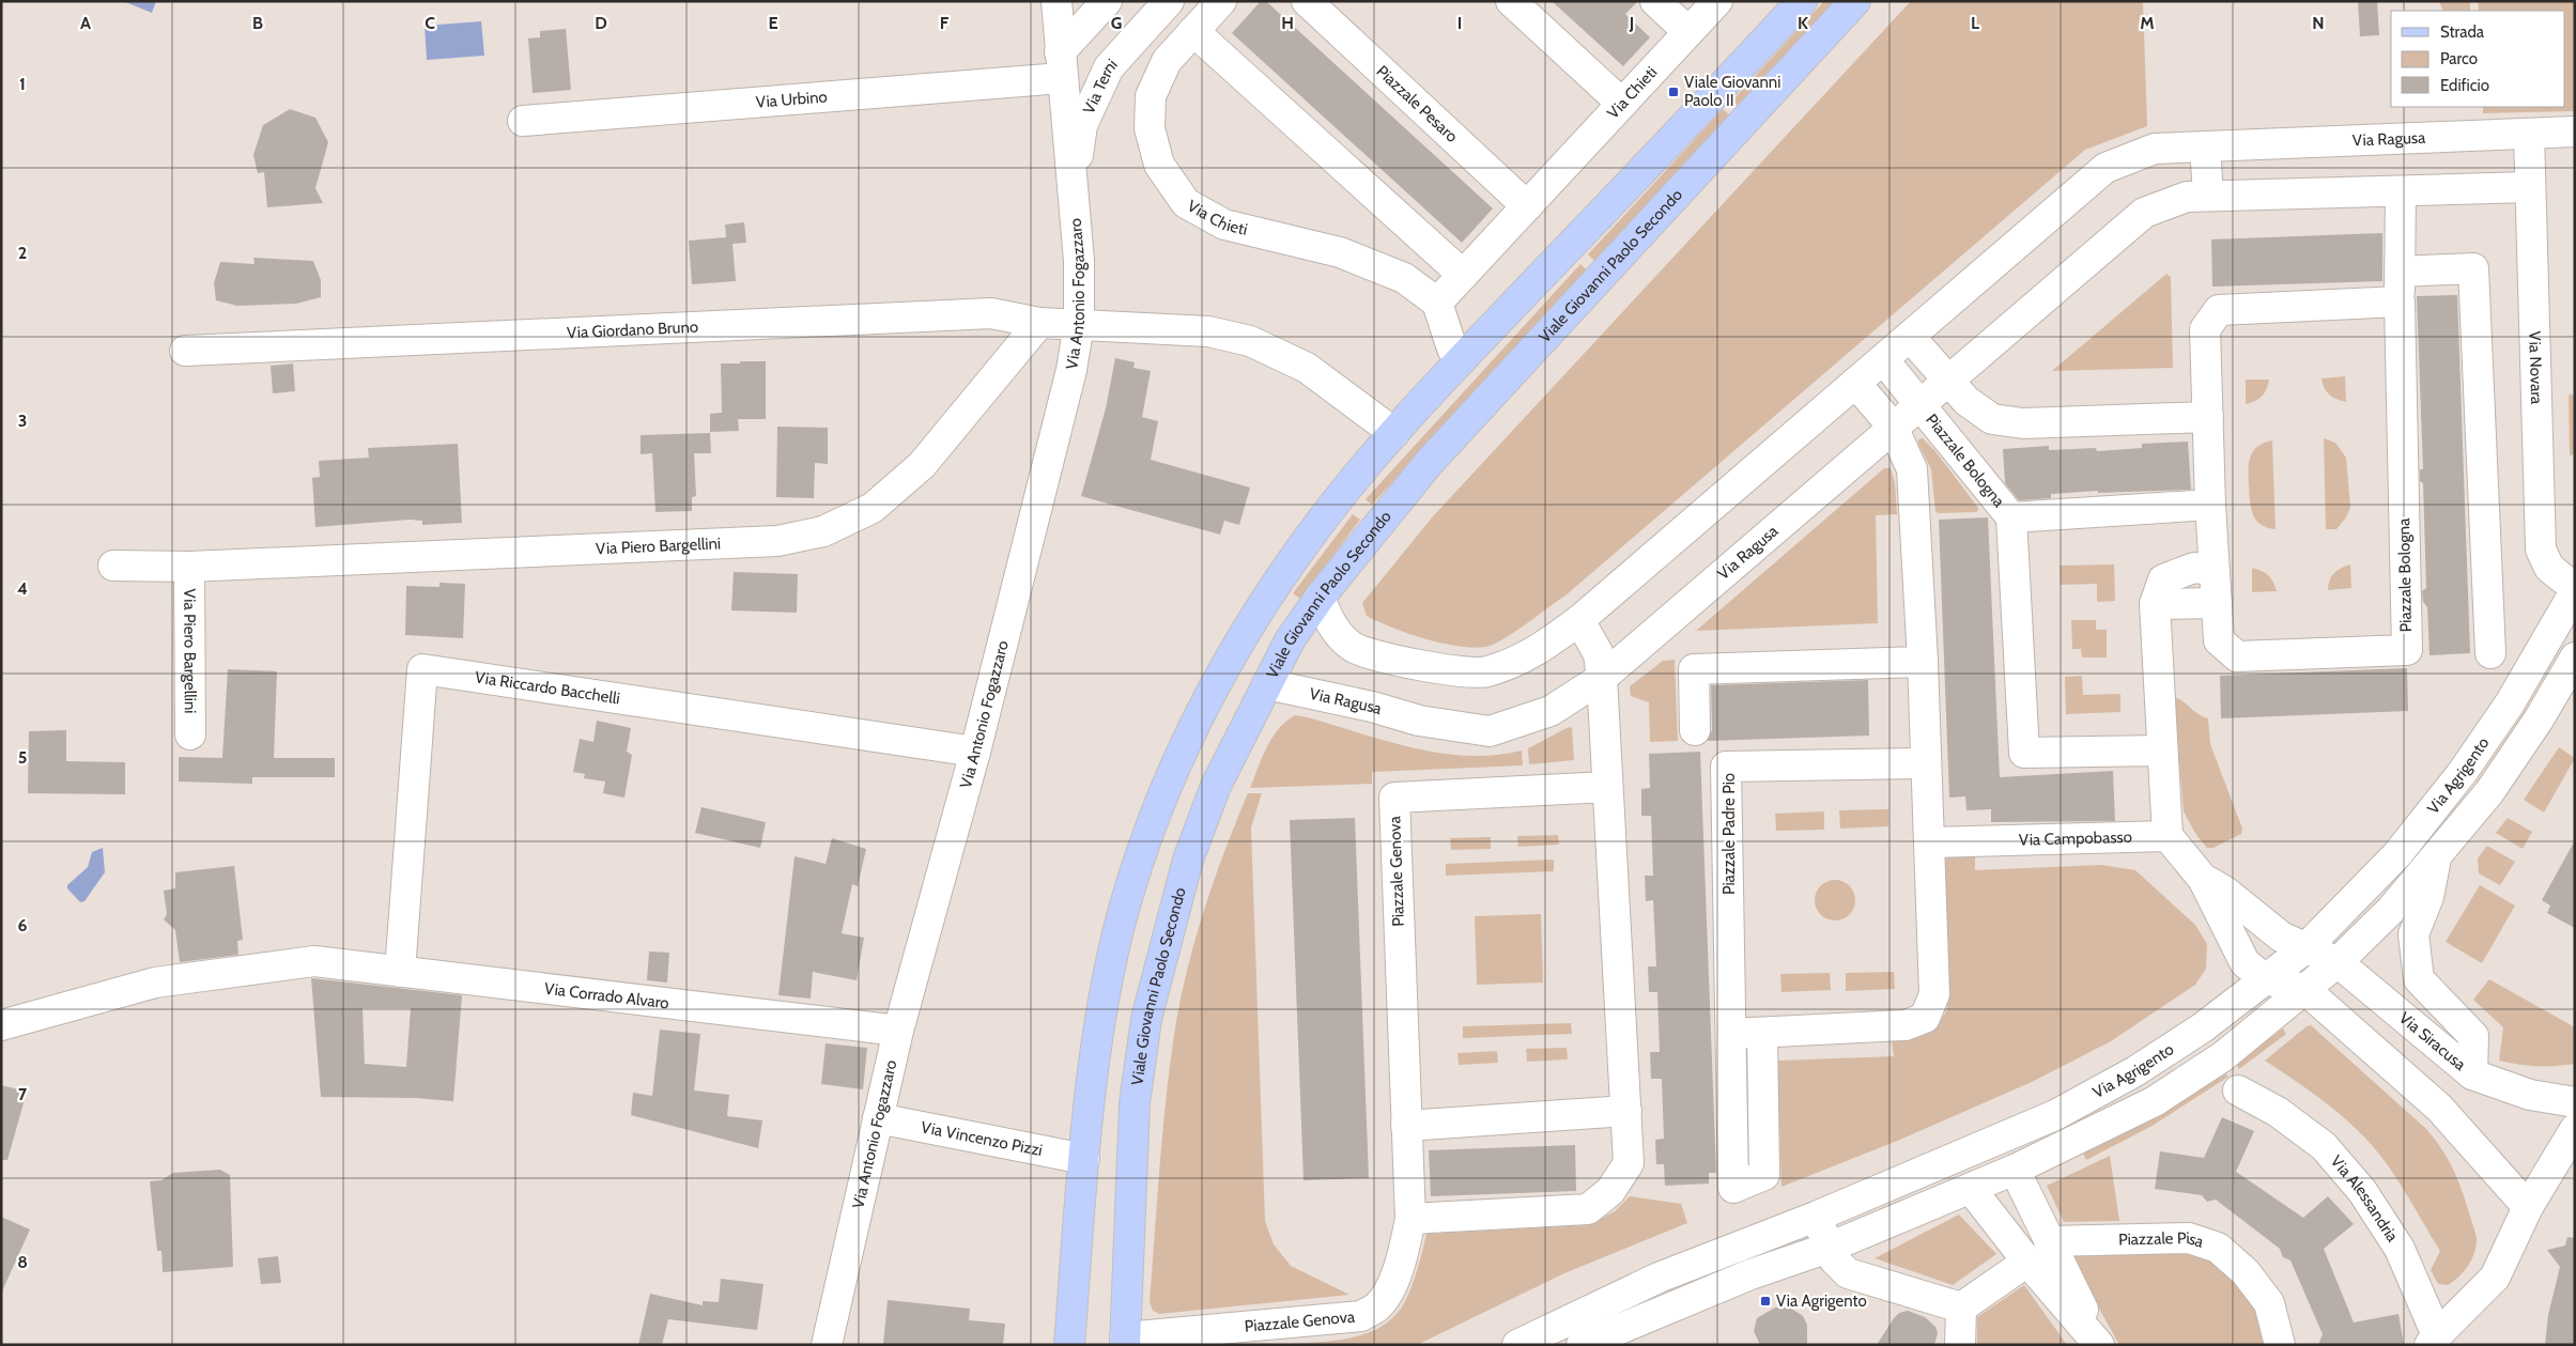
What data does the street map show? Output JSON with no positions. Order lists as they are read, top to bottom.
{
  "streets": {
    "main road": ["Viale Giovanni Paolo Secondo"],
    "street": [
      "Via Terni",
      "Via Chieti",
      "Via Urbino",
      "Piazzale Pesaro",
      "Via Ragusa",
      "Via Antonio Fogazzaro",
      "Via Giordano Bruno",
      "Via Novara",
      "Piazzale Bologna",
      "Via Piero Bargellini",
      "Via Riccardo Bacchelli",
      "Via Agrigento",
      "Piazzale Padre Pio",
      "Via Campobasso",
      "Piazzale Genova",
      "Via Corrado Alvaro",
      "Via Siracusa",
      "Via Vincenzo Pizzi",
      "Via Alessandria",
      "Piazzale Pisa"
    ]
  },
  "crossings": [
    ["Via Terni", "Via Antonio Fogazzaro"],
    ["Via Chieti", "Piazzale Pesaro"],
    ["Via Urbino", "Via Antonio Fogazzaro"],
    ["Via Ragusa", "Viale Giovanni Paolo Secondo"],
    ["Via Ragusa", "Via Novara"],
    ["Via Ragusa", "Piazzale Bologna"],
    ["Viale Giovanni Paolo Secondo", "Piazzale Genova"],
    ["Via Antonio Fogazzaro", "Via Giordano Bruno"],
    ["Via Antonio Fogazzaro", "Via Riccardo Bacchelli"],
    ["Via Antonio Fogazzaro", "Via Corrado Alvaro"],
    ["Via Antonio Fogazzaro", "Via Vincenzo Pizzi"],
    ["Via Giordano Bruno", "Via Piero Bargellini"],
    ["Via Novara", "Via Agrigento"],
    ["Via Riccardo Bacchelli", "Via Corrado Alvaro"],
    ["Via Agrigento", "Via Siracusa"]
  ],
  "places": {
    "transit": ["Viale Giovanni Paolo II", "Via Agrigento"]
  },
  "legend": ["Strada", "Parco", "Edificio"],
  "grid": {
    "columns": [
      "A",
      "B",
      "C",
      "D",
      "E",
      "F",
      "G",
      "H",
      "I",
      "J",
      "K",
      "L",
      "M",
      "N"
    ],
    "rows": [
      "1",
      "2",
      "3",
      "4",
      "5",
      "6",
      "7",
      "8"
    ]
  }
}
